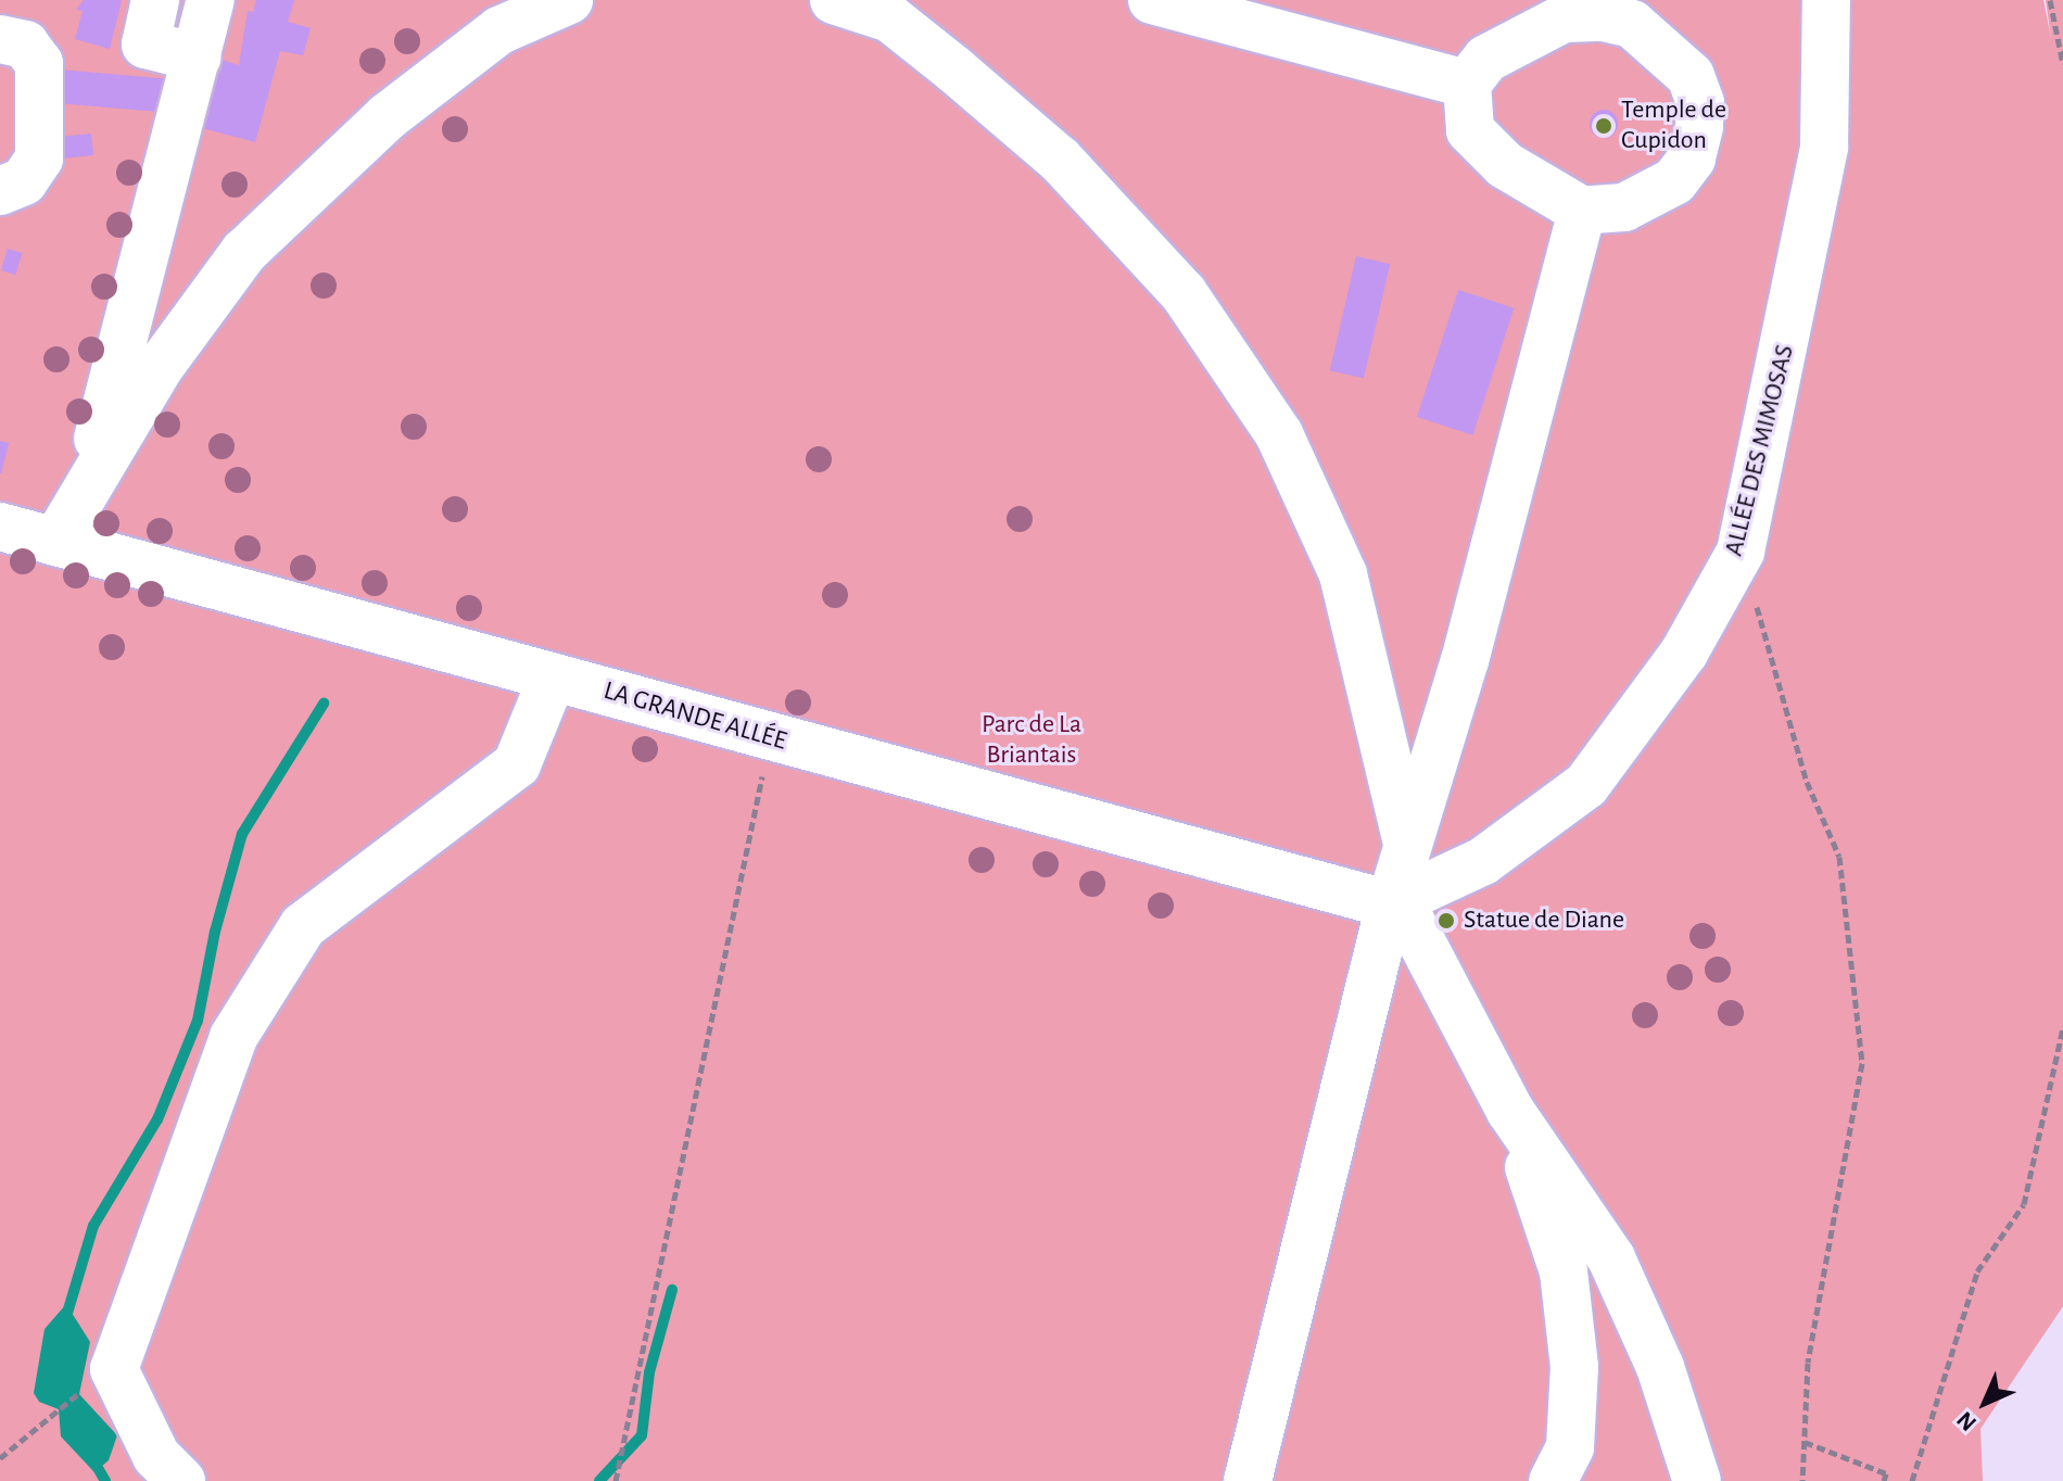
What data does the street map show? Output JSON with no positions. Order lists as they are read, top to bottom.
{
  "streets": {
    "lane": ["ALLÉE DES MIMOSAS", "LA GRANDE ALLÉE"]
  },
  "crossings": [
    ["ALLÉE DES MIMOSAS", "LA GRANDE ALLÉE"]
  ],
  "parks": ["Parc de La Briantais"],
  "places": ["Temple de Cupidon", "Statue de Diane"],
  "north": "bottom left"
}
